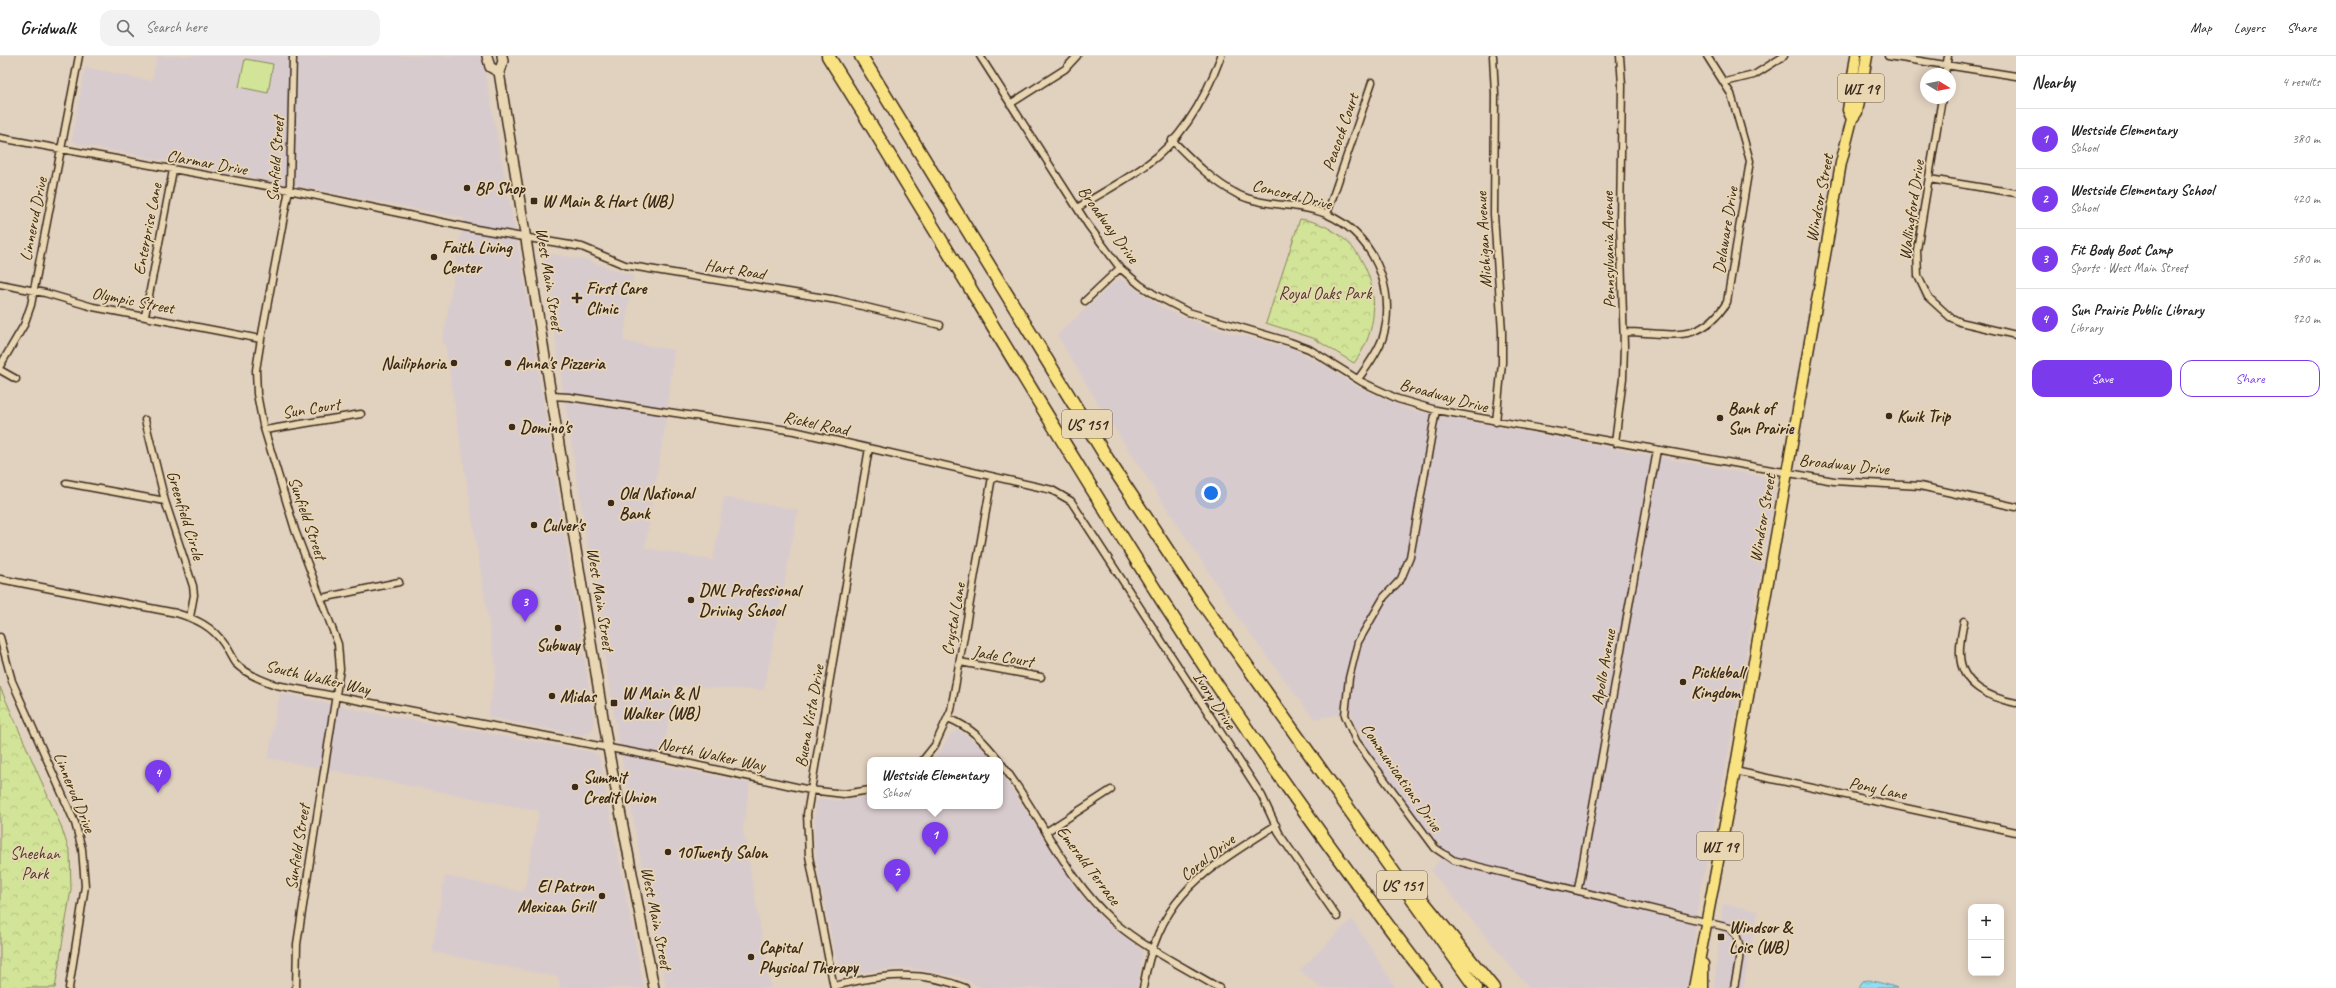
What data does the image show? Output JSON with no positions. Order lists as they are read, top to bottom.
{
  "streets": {
    "highway": ["US 151"],
    "main road": ["WI 19", "Windsor Street", "West Main Street"],
    "street": [
      "Peacock Court",
      "Sunfield Street",
      "Clarmar Drive",
      "Concord Drive",
      "Wallingford Drive",
      "Linnerud Drive",
      "Broadway Drive",
      "Enterprise Lane",
      "Delaware Drive",
      "Michigan Avenue",
      "Pennsylvania Avenue",
      "Hart Road",
      "Olympic Street",
      "Sun Court",
      "Rickel Road",
      "Greenfield Circle",
      "Crystal Lane",
      "Jade Court",
      "Apollo Avenue",
      "South Walker Way",
      "Ivory Drive",
      "Buena Vista Drive",
      "North Walker Way",
      "Communications Drive",
      "Pony Lane",
      "Coral Drive",
      "Emerald Terrace"
    ]
  },
  "crossings": [
    ["Peacock Court", "Concord Drive"],
    ["Sunfield Street", "Clarmar Drive"],
    ["Sunfield Street", "Olympic Street"],
    ["Sunfield Street", "Sun Court"],
    ["Sunfield Street", "South Walker Way"],
    ["Clarmar Drive", "Linnerud Drive"],
    ["Clarmar Drive", "Enterprise Lane"],
    ["Clarmar Drive", "Hart Road"],
    ["Clarmar Drive", "West Main Street"],
    ["Concord Drive", "Broadway Drive"],
    ["Windsor Street", "Broadway Drive"],
    ["Windsor Street", "Communications Drive"],
    ["Windsor Street", "Pony Lane"],
    ["Linnerud Drive", "Olympic Street"],
    ["Broadway Drive", "Michigan Avenue"],
    ["Broadway Drive", "Pennsylvania Avenue"],
    ["Broadway Drive", "Apollo Avenue"],
    ["Broadway Drive", "Communications Drive"],
    ["Enterprise Lane", "Olympic Street"],
    ["Delaware Drive", "Pennsylvania Avenue"],
    ["Hart Road", "West Main Street"],
    ["West Main Street", "Rickel Road"],
    ["West Main Street", "South Walker Way"],
    ["West Main Street", "North Walker Way"],
    ["Rickel Road", "Crystal Lane"],
    ["Rickel Road", "Ivory Drive"],
    ["Rickel Road", "Buena Vista Drive"],
    ["Greenfield Circle", "South Walker Way"],
    ["Crystal Lane", "Jade Court"],
    ["Crystal Lane", "Emerald Terrace"],
    ["Apollo Avenue", "Communications Drive"],
    ["South Walker Way", "North Walker Way"],
    ["Ivory Drive", "Coral Drive"],
    ["Buena Vista Drive", "North Walker Way"],
    ["Coral Drive", "Emerald Terrace"]
  ],
  "parks": ["Royal Oaks Park", "Sheehan Park"],
  "places": {
    "other": [
      "BP Shop",
      "Faith Living Center",
      "Nailiphoria",
      "Anna's Pizzeria",
      "Kwik Trip",
      "Bank of Sun Prairie",
      "Domino's",
      "Old National Bank",
      "Culver's",
      "DNL Professional Driving School",
      "Subway",
      "Pickleball Kingdom",
      "Midas",
      "Summit Credit Union",
      "10Twenty Salon",
      "El Patron Mexican Grill",
      "Capital Physical Therapy"
    ],
    "transit": ["W Main & Hart (WB)", "W Main & N Walker (WB)", "Windsor & Lois (WB)"],
    "health": ["First Care Clinic"]
  },
  "north": "right",
  "page": {
    "header": "Gridwalk",
    "search": "Search here",
    "nav": ["Map", "Layers", "Share"],
    "heading": ["Nearby", "4 results"],
    "list": [
      {
        "mark": "1",
        "name": "Westside Elementary",
        "note": "School",
        "value": "380 m"
      },
      {
        "mark": "2",
        "name": "Westside Elementary School",
        "note": "School",
        "value": "420 m"
      },
      {
        "mark": "3",
        "name": "Fit Body Boot Camp",
        "note": "Sports · West Main Street",
        "value": "580 m"
      },
      {
        "mark": "4",
        "name": "Sun Prairie Public Library",
        "note": "Library",
        "value": "920 m"
      }
    ],
    "buttons": ["Save", "Share"],
    "pins": [
      "3",
      "4",
      "1",
      "2"
    ],
    "popup": ["Westside Elementary", "School"],
    "map_buttons": ["+", "−"]
  }
}
